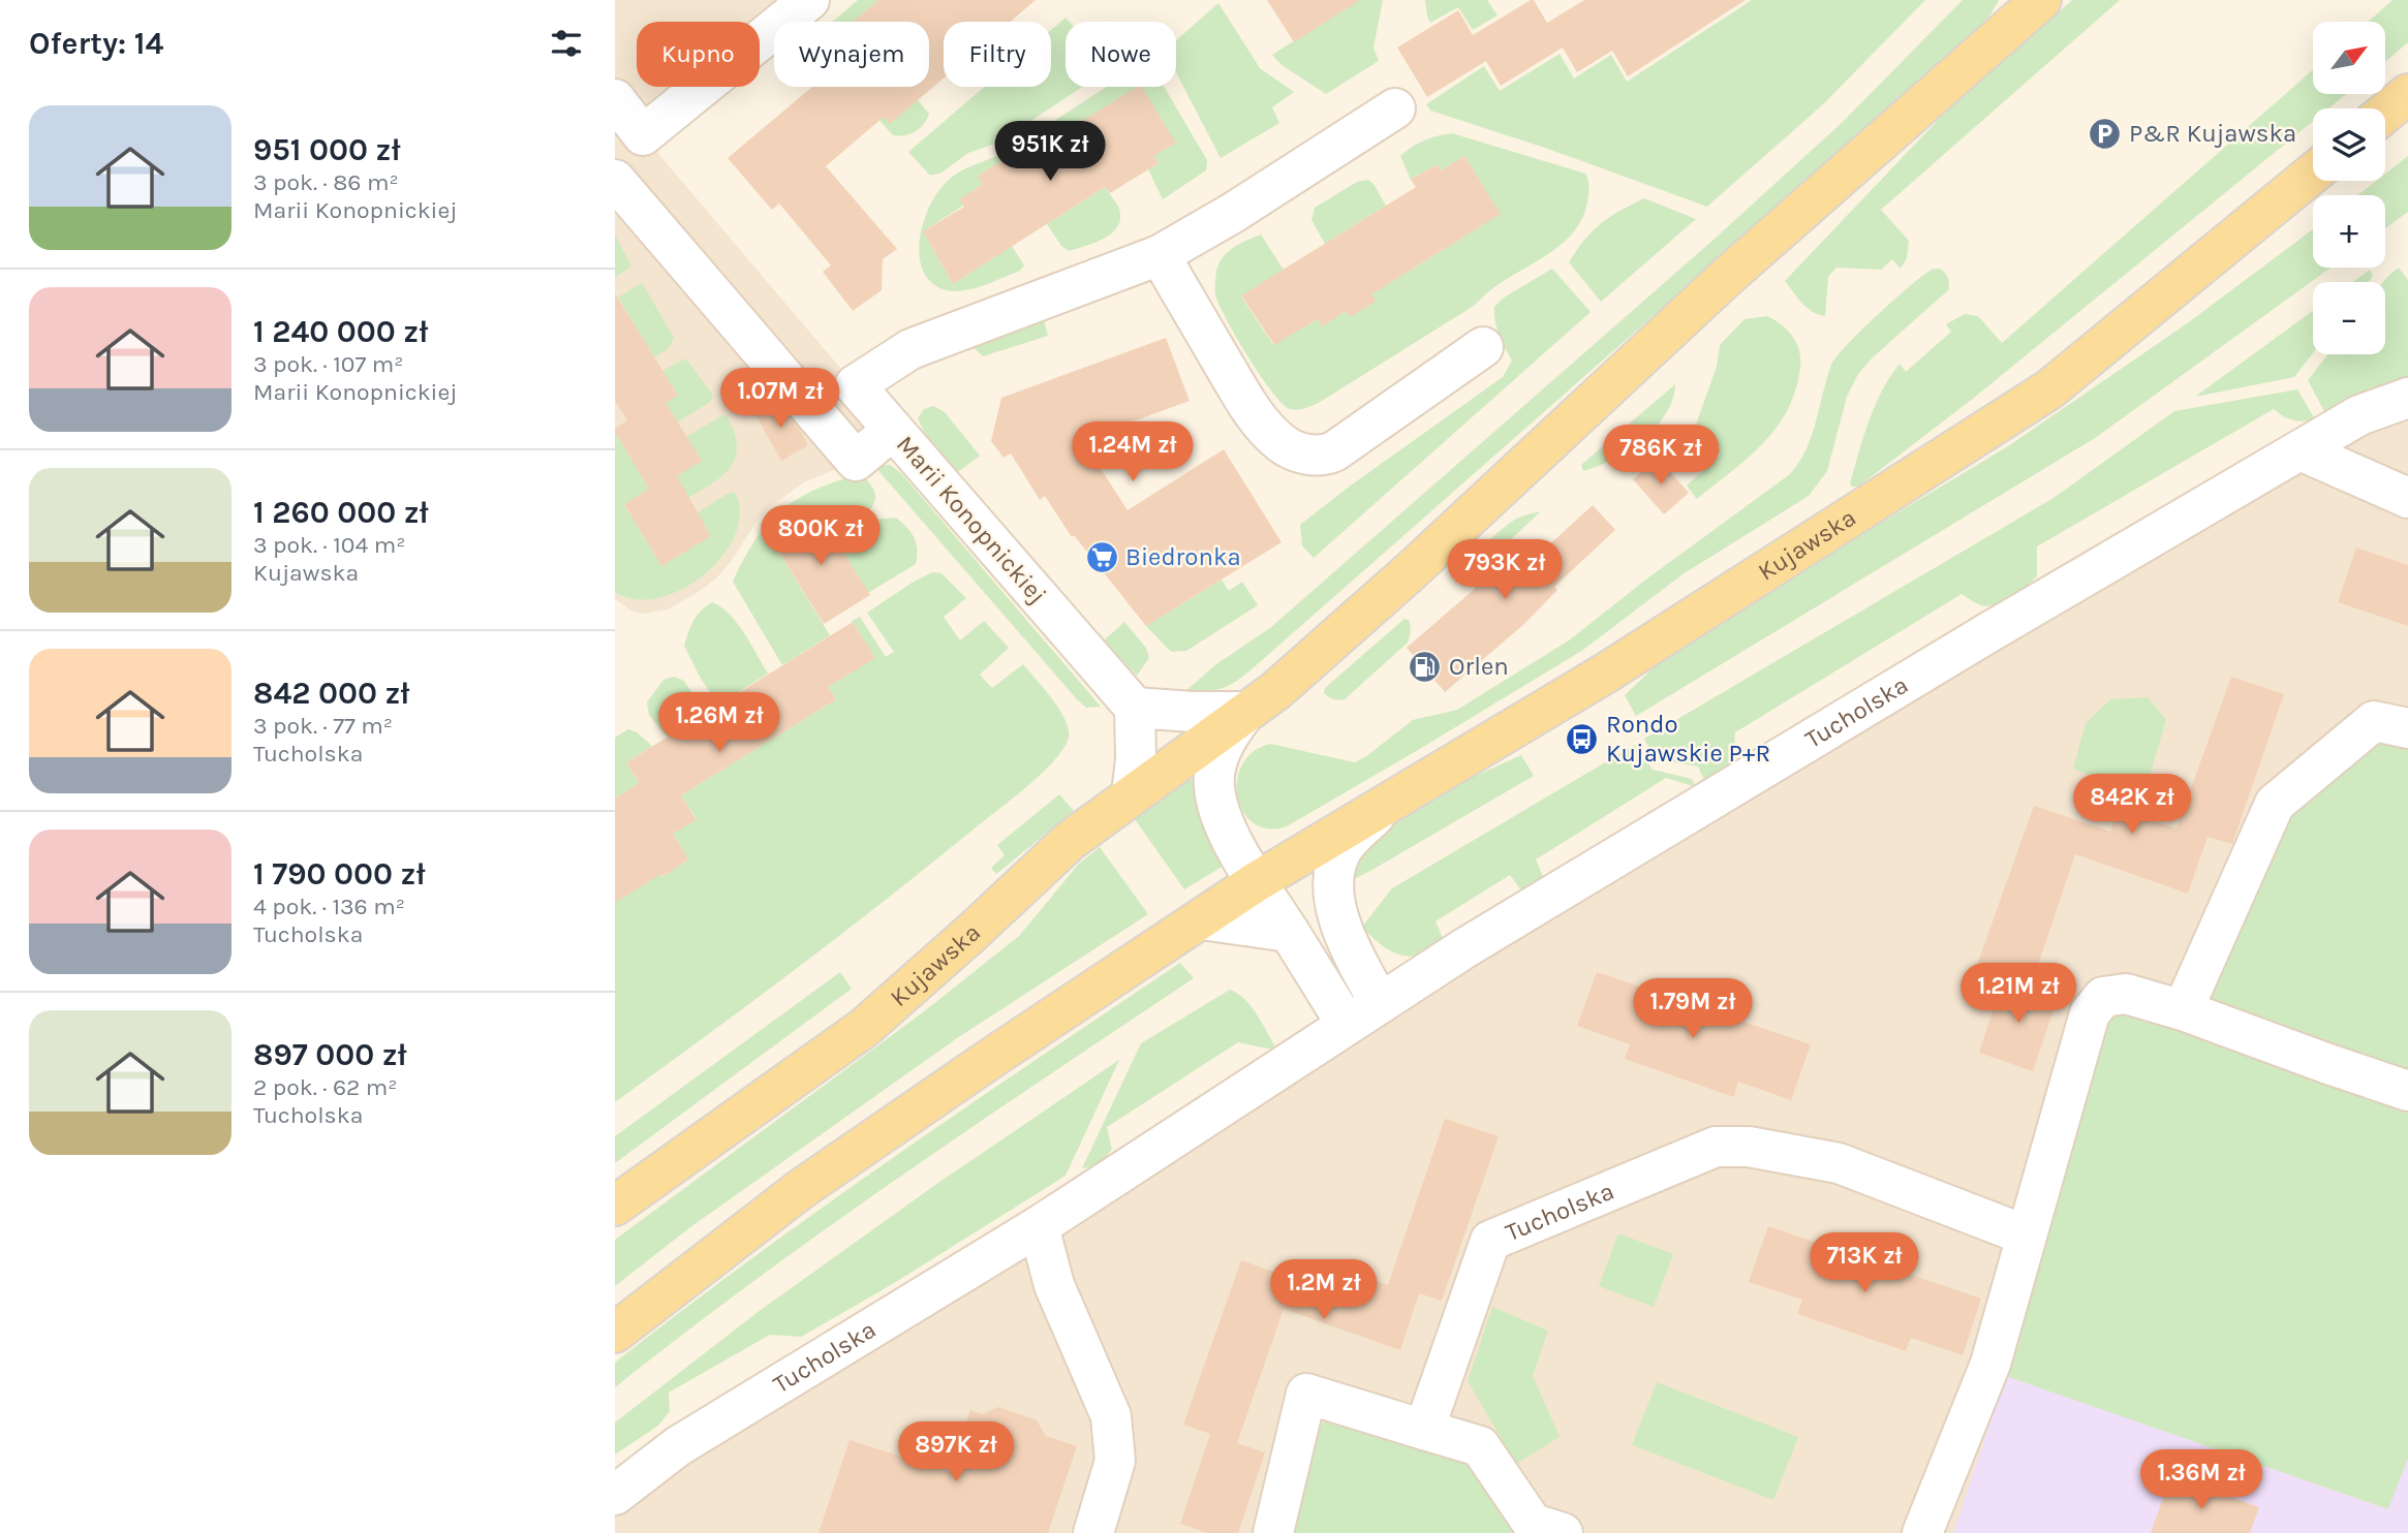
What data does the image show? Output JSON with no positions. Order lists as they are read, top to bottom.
{
  "streets": {
    "main road": ["Kujawska"],
    "street": ["Marii Konopnickiej", "Tucholska"]
  },
  "places": {
    "parking": ["P&R Kujawska"],
    "supermarket": ["Biedronka"],
    "fuel station": ["Orlen"],
    "bus stop": ["Rondo Kujawskie P+R"]
  },
  "north": "top right",
  "page": {
    "heading": "Oferty: 14",
    "map_buttons": ["+", "−"],
    "chip": [
      "Kupno",
      "Wynajem",
      "Filtry",
      "Nowe"
    ],
    "list": [
      {
        "name": "951 000 zł",
        "note": "3 pok. · 86 m² · Marii Konopnickiej"
      },
      {
        "name": "1 240 000 zł",
        "note": "3 pok. · 107 m² · Marii Konopnickiej"
      },
      {
        "name": "1 260 000 zł",
        "note": "3 pok. · 104 m² · Kujawska"
      },
      {
        "name": "842 000 zł",
        "note": "3 pok. · 77 m² · Tucholska"
      },
      {
        "name": "1 790 000 zł",
        "note": "4 pok. · 136 m² · Tucholska"
      },
      {
        "name": "897 000 zł",
        "note": "2 pok. · 62 m² · Tucholska"
      }
    ],
    "price": [
      "951K zł",
      "1.07M zł",
      "1.24M zł",
      "786K zł",
      "800K zł",
      "793K zł",
      "1.26M zł",
      "842K zł",
      "1.21M zł",
      "1.79M zł",
      "713K zł",
      "1.2M zł",
      "897K zł",
      "1.36M zł"
    ]
  }
}
